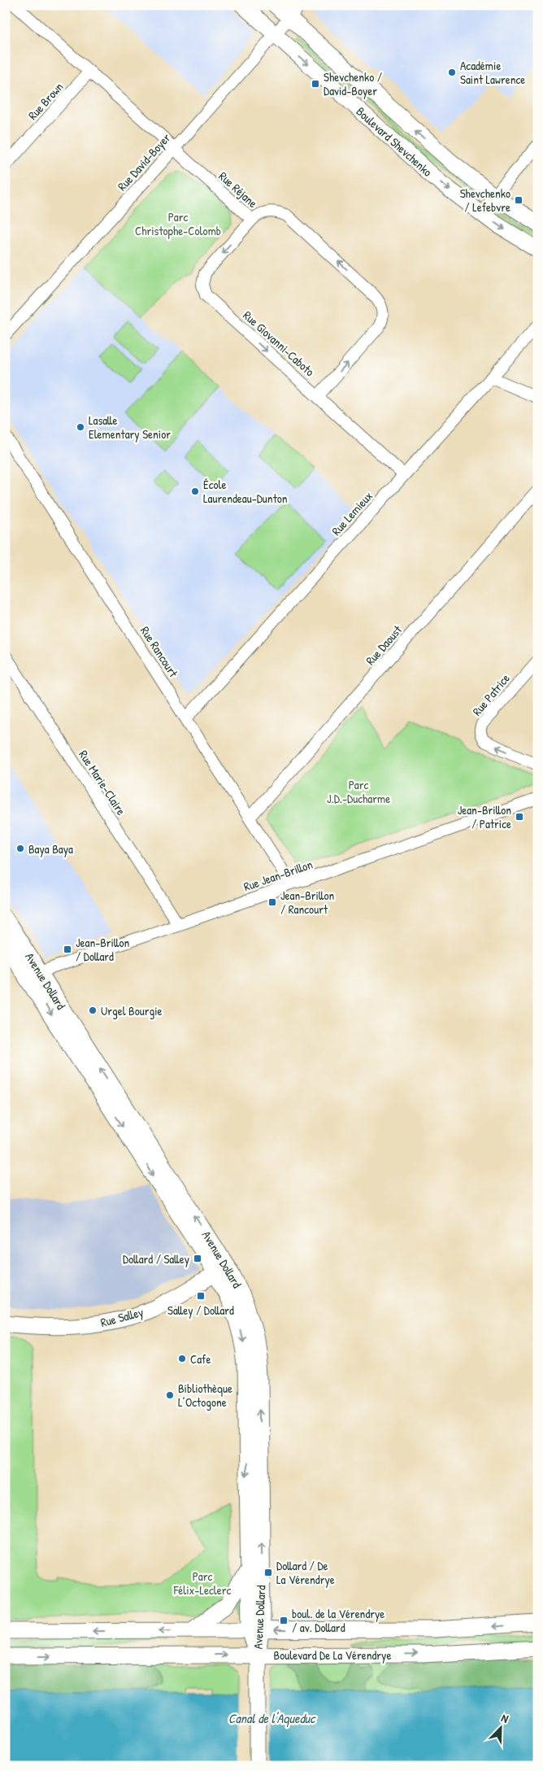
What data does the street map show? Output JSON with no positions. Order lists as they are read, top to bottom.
{
  "streets": {
    "main road": [
      "Boulevard Shevchenko",
      "Avenue Dollard",
      "Rue Salley",
      "Boulevard De La Vérendrye"
    ],
    "street": [
      "Rue Brown",
      "Rue David-Boyer",
      "Rue Réjane",
      "Rue Giovanni-Caboto",
      "Rue Lemieux",
      "Rue Daoust",
      "Rue Rancourt",
      "Rue Patrice",
      "Rue Marie-Claire",
      "Rue Jean-Brillon"
    ]
  },
  "crossings": [
    ["Rue Brown", "Rue Réjane"],
    ["Boulevard Shevchenko", "Rue David-Boyer"],
    ["Rue David-Boyer", "Rue Réjane"],
    ["Rue Réjane", "Rue Giovanni-Caboto"],
    ["Rue Giovanni-Caboto", "Rue Lemieux"],
    ["Rue Lemieux", "Rue Rancourt"],
    ["Rue Daoust", "Rue Rancourt"],
    ["Rue Rancourt", "Rue Jean-Brillon"],
    ["Rue Marie-Claire", "Rue Jean-Brillon"],
    ["Rue Jean-Brillon", "Avenue Dollard"],
    ["Avenue Dollard", "Rue Salley"],
    ["Avenue Dollard", "Boulevard De La Vérendrye"]
  ],
  "water": ["Canal de l'Aqueduc"],
  "parks": ["Parc Christophe-Colomb", "Parc J.D.-Ducharme", "Parc Félix-Leclerc"],
  "places": {
    "other": [
      "Académie Saint Lawrence",
      "Lasalle Elementary Senior",
      "École Laurendeau-Dunton",
      "Baya Baya",
      "Urgel Bourgie",
      "Cafe",
      "Bibliothèque L’Octogone"
    ],
    "transit": [
      "Shevchenko / David-Boyer",
      "Shevchenko / Lefebvre",
      "Jean-Brillon / Patrice",
      "Jean-Brillon / Rancourt",
      "Jean-Brillon / Dollard",
      "Dollard / Salley",
      "Salley / Dollard",
      "Dollard / De La Vérendrye",
      "boul. de la Vérendrye / av. Dollard"
    ]
  },
  "north": "top right"
}
